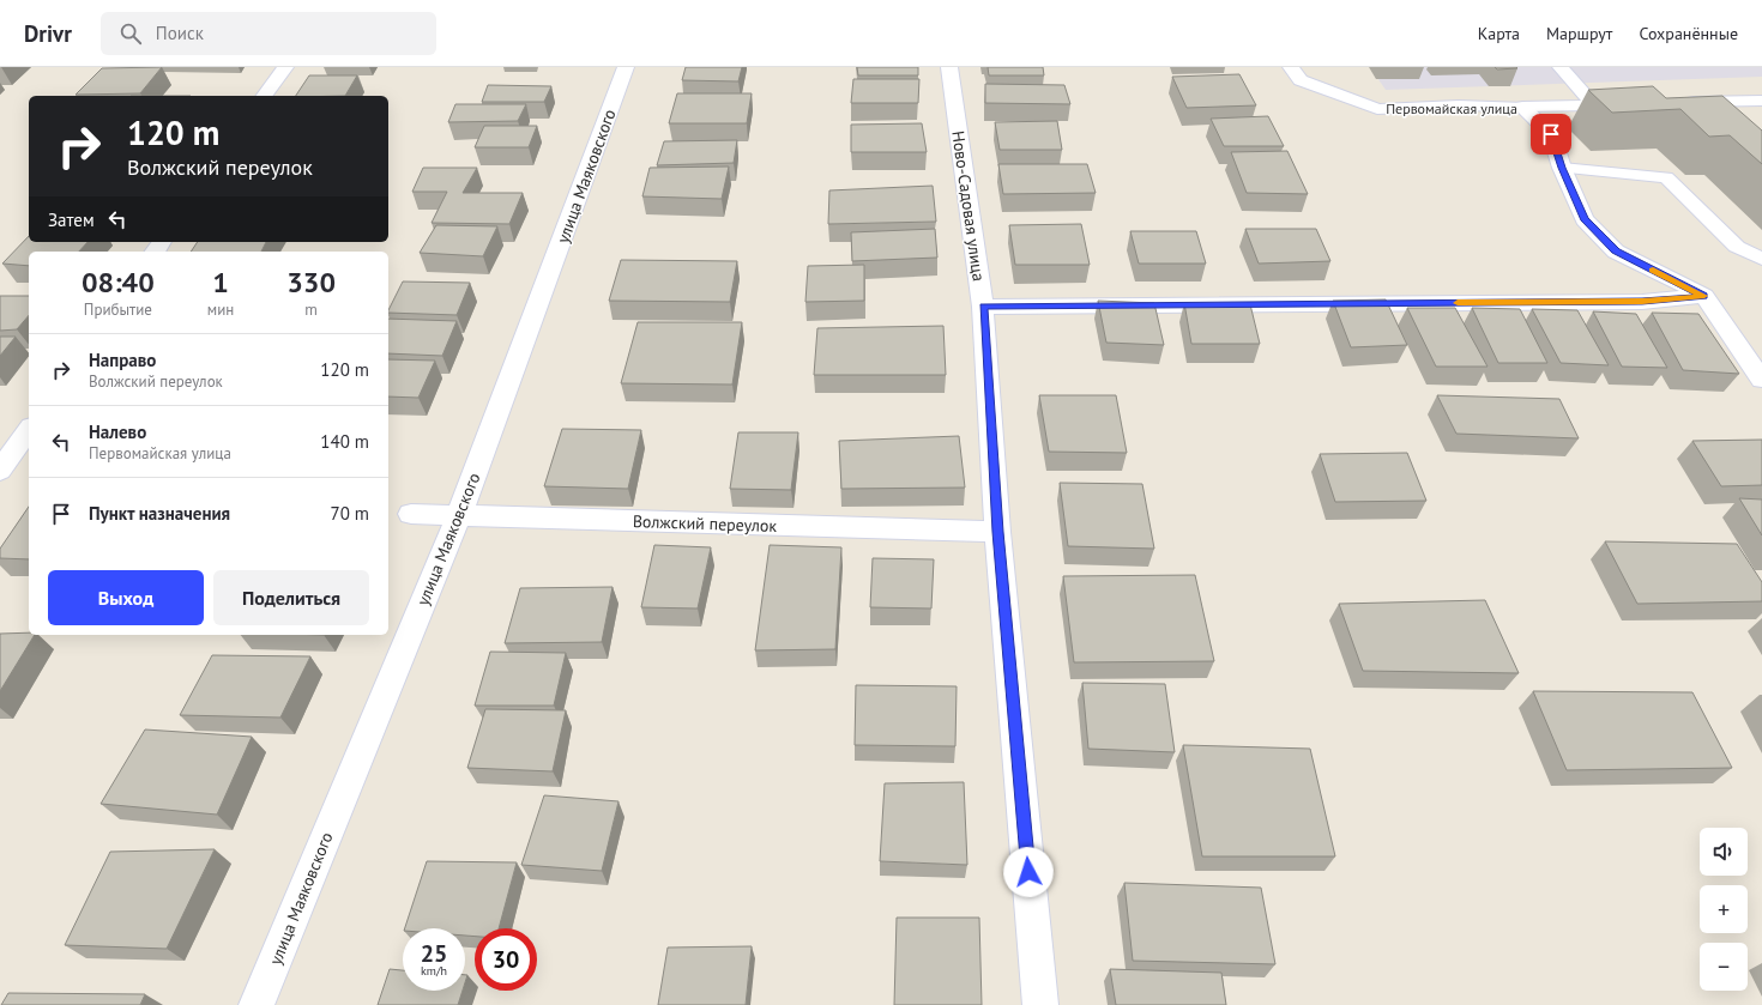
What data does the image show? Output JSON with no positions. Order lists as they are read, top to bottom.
{
  "streets": {
    "street": [
      "Первомайская улица",
      "улица Маяковского",
      "Ново-Садовая улица",
      "Волжский переулок"
    ]
  },
  "crossings": [
    ["улица Маяковского", "Волжский переулок"],
    ["Ново-Садовая улица", "Волжский переулок"]
  ],
  "page": {
    "header": "Drivr",
    "search": "Поиск",
    "nav": ["Карта", "Маршрут", "Сохранённые"],
    "turn": ["120 m", "Волжский переулок"],
    "then": "Затем",
    "eta": [
      "08:40",
      "Прибытие",
      "1",
      "мин",
      "330",
      "m"
    ],
    "list": [
      {
        "name": "Направо",
        "note": "Волжский переулок",
        "value": "120 m"
      },
      {
        "name": "Налево",
        "note": "Первомайская улица",
        "value": "140 m"
      },
      {
        "name": "Пункт назначения",
        "value": "70 m"
      }
    ],
    "buttons": ["Выход", "Поделиться"],
    "map_buttons": ["+", "−"],
    "speed": "25 km/h",
    "limit": "30"
  }
}
